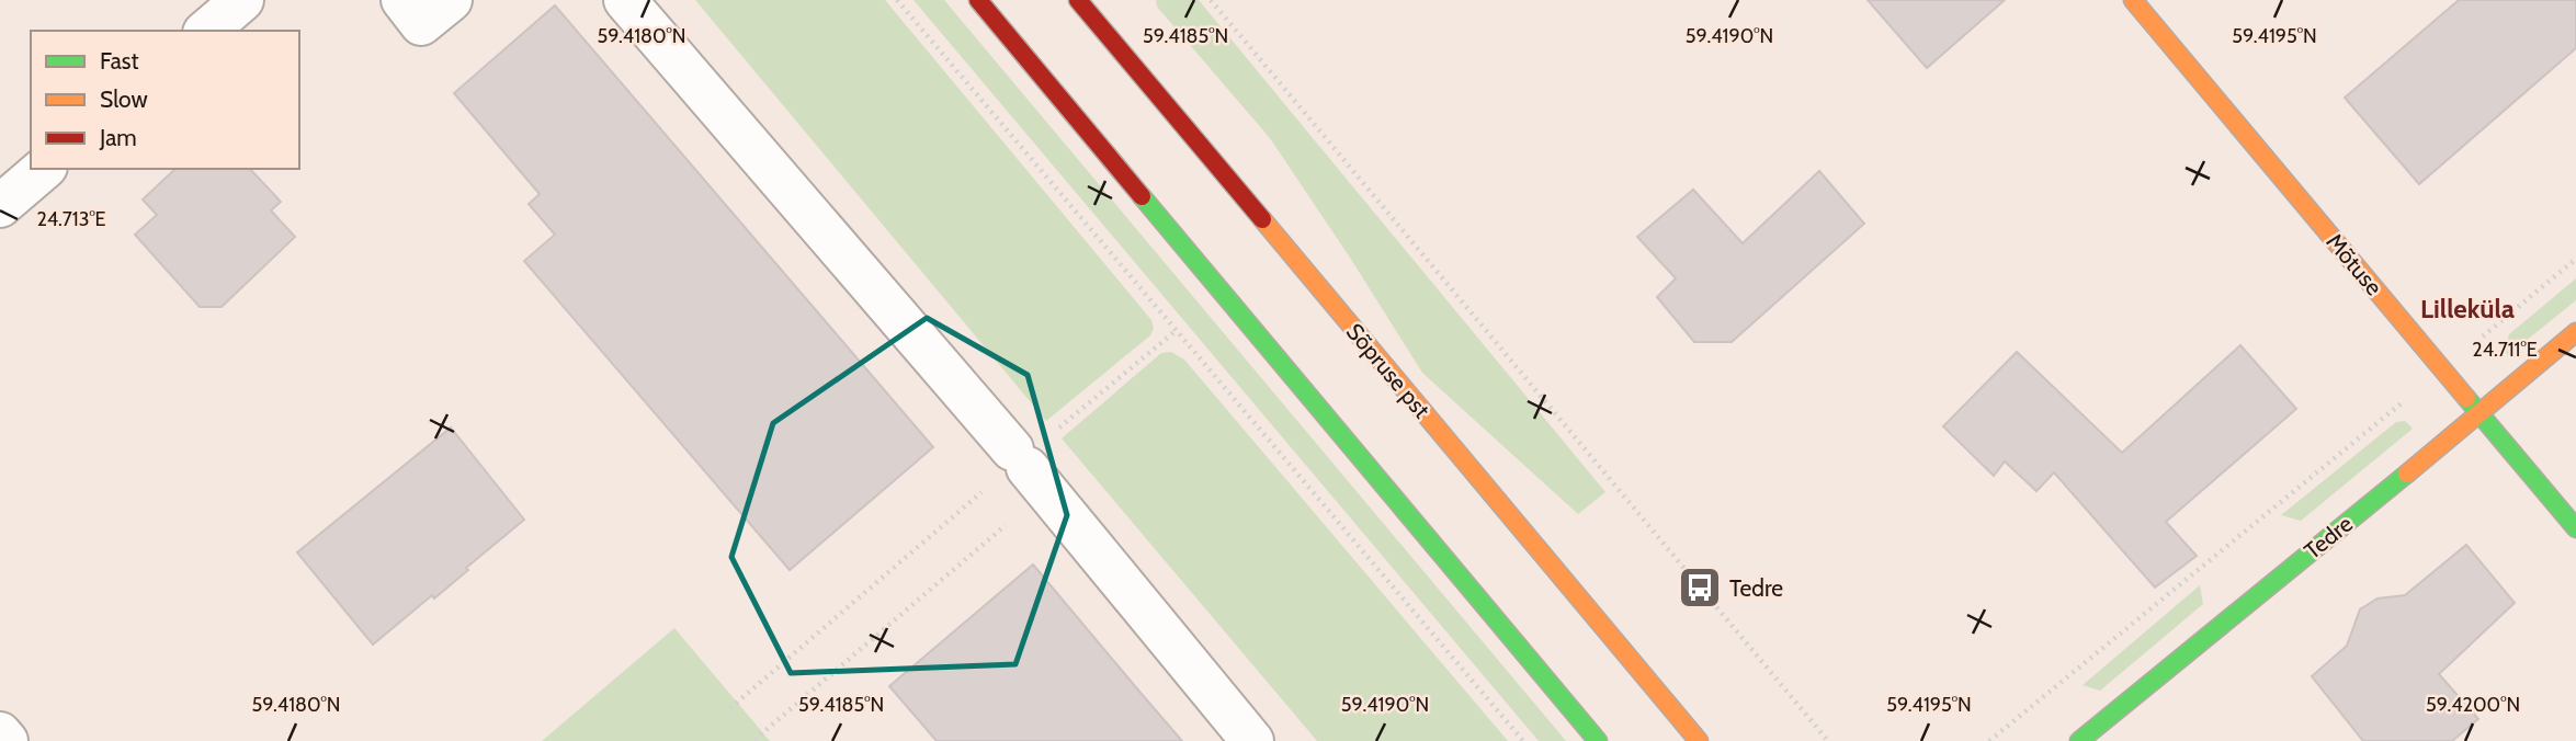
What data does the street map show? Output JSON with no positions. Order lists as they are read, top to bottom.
{
  "streets": {
    "main road": ["Mõtuse", "Sõpruse pst", "Tedre"]
  },
  "crossings": [
    ["Mõtuse", "Tedre"]
  ],
  "districts": ["Lilleküla"],
  "places": {
    "bus stop": ["Tedre"]
  },
  "legend": ["Fast", "Slow", "Jam"],
  "coordinates": [
    "59.4180°N",
    "59.4185°N",
    "59.4190°N",
    "59.4195°N",
    "24.713°E",
    "24.711°E",
    "59.4200°N"
  ]
}
